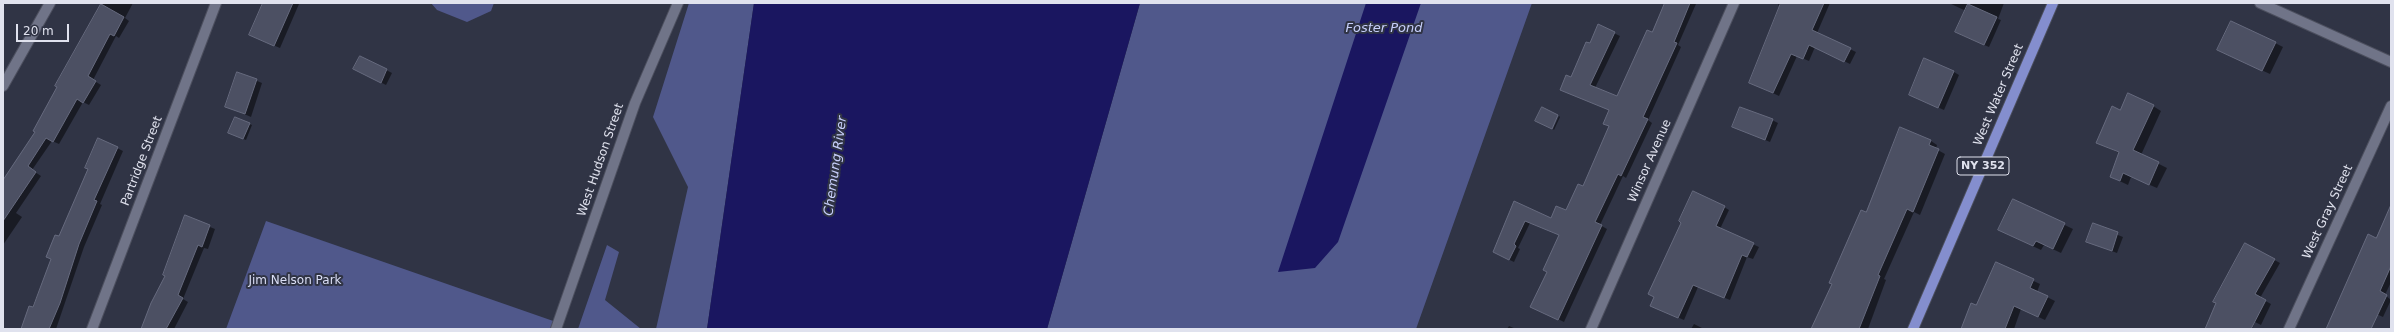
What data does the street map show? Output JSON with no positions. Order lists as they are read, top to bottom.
{
  "streets": {
    "main road": ["West Water Street", "NY 352"],
    "street": [
      "West Hudson Street",
      "Partridge Street",
      "Winsor Avenue",
      "West Gray Street"
    ]
  },
  "water": ["Foster Pond", "Chemung River"],
  "parks": ["Jim Nelson Park"],
  "scale_bar": "20 m"
}
